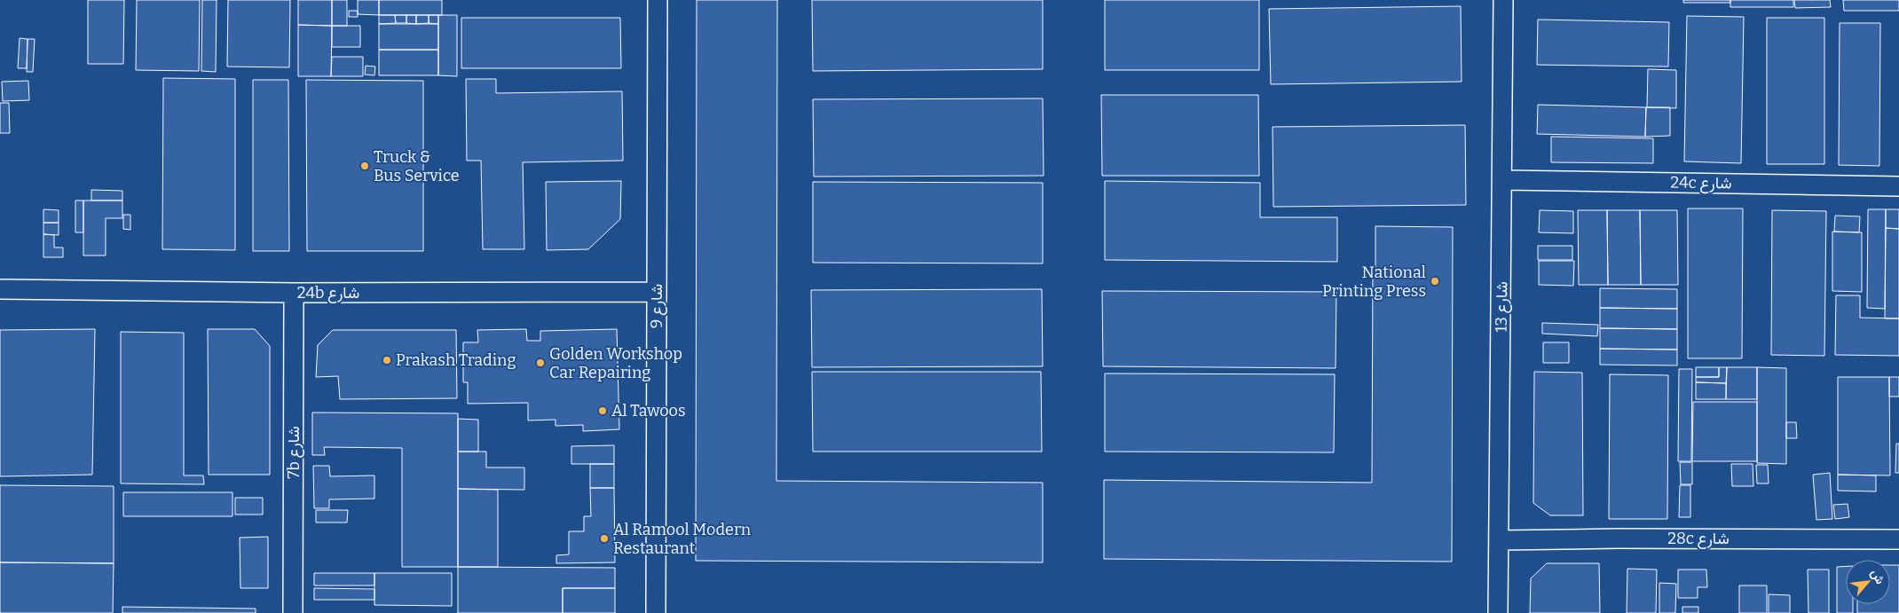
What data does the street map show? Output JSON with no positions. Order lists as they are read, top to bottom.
{
  "streets": {
    "street": [
      "24c شارع",
      "24b شارع",
      "شارع 9",
      "شارع 13",
      "7b شارع",
      "28c شارع"
    ]
  },
  "crossings": [
    ["24c شارع", "شارع 13"],
    ["24b شارع", "شارع 9"],
    ["24b شارع", "7b شارع"],
    ["شارع 13", "28c شارع"]
  ],
  "places": [
    "Truck & Bus Service",
    "National Printing Press",
    "Prakash Trading",
    "Golden Workshop Car Repairing",
    "Al Tawoos",
    "Al Ramool Modern Restaurant"
  ],
  "north": "top right"
}
